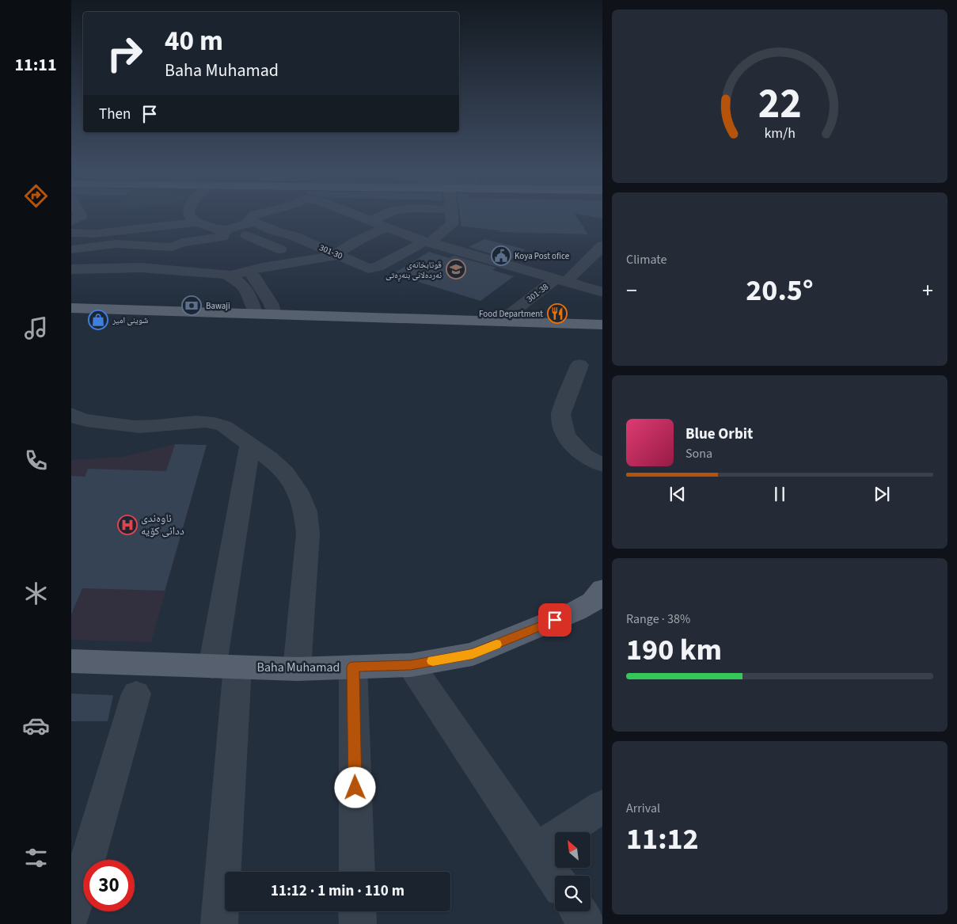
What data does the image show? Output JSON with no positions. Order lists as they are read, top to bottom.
{
  "streets": {
    "main road": ["Baha Muhamad"],
    "street": ["301-30", "301-38"]
  },
  "places": {
    "public building": ["Koya Post ofice"],
    "school or university": ["قوتابخانه‌ی ئه‌رده‌لانی بنه‌ڕه‌تی"],
    "bank": ["Bawaji"],
    "restaurant": ["Food Department"],
    "shop": ["شوينى امير"],
    "hospital": ["ناوەندی ددانی کۆیە"]
  },
  "north": "top left",
  "page": {
    "tabs": "11:11",
    "turn": ["40 m", "Baha Muhamad"],
    "then": "Then",
    "tile": [
      "Climate",
      ["Range · 38%", "190 km"],
      ["Arrival", "11:12"]
    ],
    "heat": ["−", "20.5°", "+"],
    "song": ["Blue Orbit", "Sona"],
    "limit": "30",
    "trip": "11:12 · 1 min · 110 m",
    "gauge": ["22", "km/h"]
  }
}
